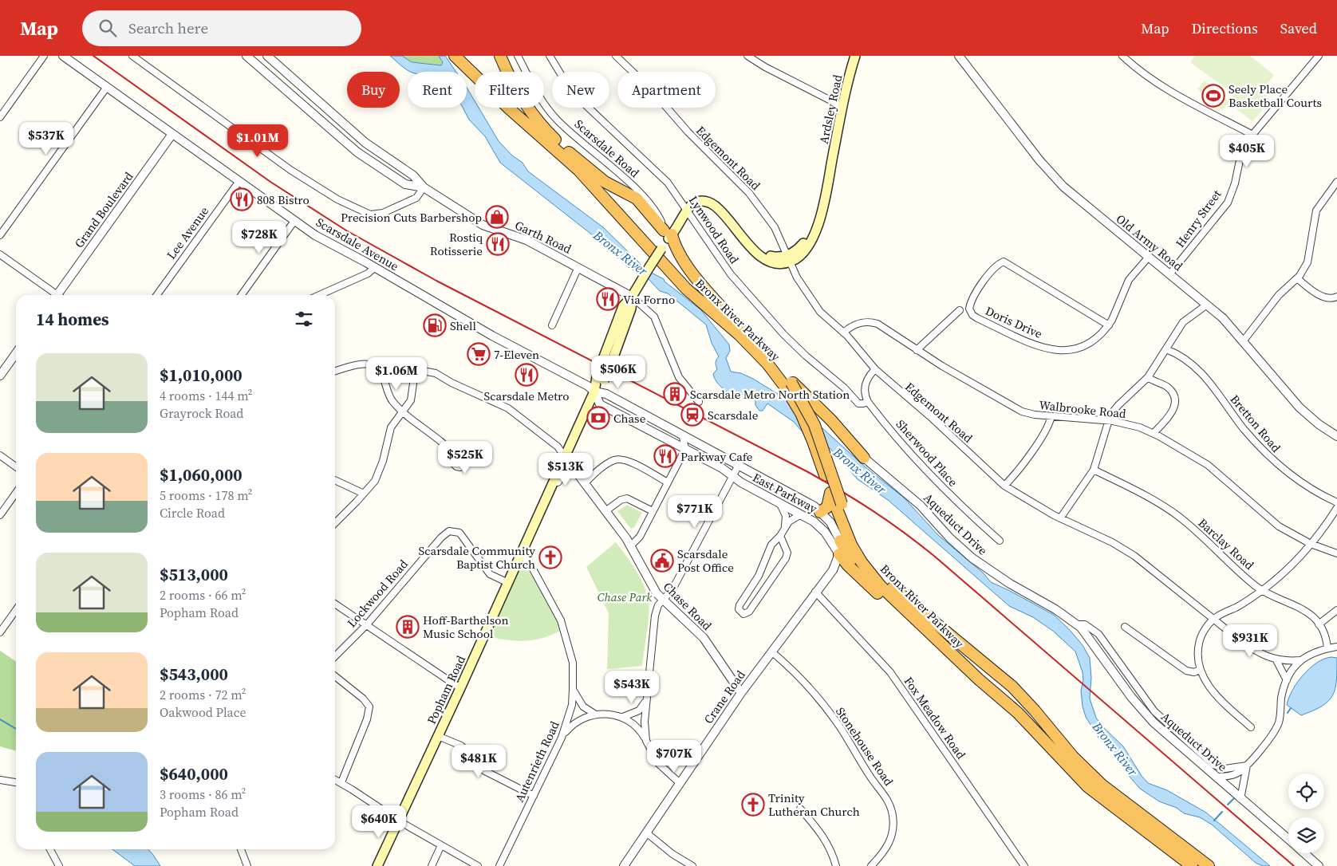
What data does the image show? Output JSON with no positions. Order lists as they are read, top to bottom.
{
  "streets": {
    "highway": ["Bronx River Parkway"],
    "main road": ["Ardsley Road", "Popham Road"],
    "street": [
      "Scarsdale Road",
      "Edgemont Road",
      "Grand Boulevard",
      "Henry Street",
      "Lynwood Road",
      "Lee Avenue",
      "Garth Road",
      "Old Army Road",
      "Scarsdale Avenue",
      "Doris Drive",
      "Walbrooke Road",
      "Bretton Road",
      "Sherwood Place",
      "East Parkway",
      "Aqueduct Drive",
      "Barclay Road",
      "Lockwood Road",
      "Chase Road",
      "Crane Road",
      "Fox Meadow Road",
      "Stonehouse Road",
      "Autenrieth Road"
    ]
  },
  "crossings": [
    ["Ardsley Road", "Edgemont Road"],
    ["Scarsdale Road", "Popham Road"],
    ["Edgemont Road", "Walbrooke Road"],
    ["Edgemont Road", "Barclay Road"],
    ["Grand Boulevard", "Scarsdale Avenue"],
    ["Henry Street", "Old Army Road"],
    ["Lynwood Road", "Sherwood Place"],
    ["Lee Avenue", "Scarsdale Avenue"],
    ["Garth Road", "Popham Road"],
    ["Old Army Road", "Doris Drive"],
    ["Scarsdale Avenue", "East Parkway"],
    ["Scarsdale Avenue", "Popham Road"],
    ["East Parkway", "Popham Road"],
    ["East Parkway", "Crane Road"],
    ["Lockwood Road", "Popham Road"],
    ["Chase Road", "Popham Road"],
    ["Chase Road", "Crane Road"],
    ["Popham Road", "Autenrieth Road"],
    ["Crane Road", "Fox Meadow Road"],
    ["Crane Road", "Stonehouse Road"]
  ],
  "water": ["Bronx River"],
  "parks": ["Chase Park"],
  "places": {
    "sports": ["Seely Place Basketball Courts"],
    "restaurant": [
      "808 Bistro",
      "Rostiq Rotisserie",
      "Via Forno",
      "Scarsdale Metro",
      "Parkway Cafe"
    ],
    "shop": ["Precision Cuts Barbershop"],
    "fuel station": ["Shell"],
    "supermarket": ["7-Eleven"],
    "building": ["Scarsdale Metro North Station", "Hoff-Barthelson Music School"],
    "station": ["Scarsdale"],
    "bank": ["Chase"],
    "church": ["Scarsdale Community Baptist Church", "Trinity Lutheran Church"],
    "public building": ["Scarsdale Post Office"]
  },
  "page": {
    "header": "Map",
    "search": "Search here",
    "nav": ["Map", "Directions", "Saved"],
    "chip": [
      "Buy",
      "Rent",
      "Filters",
      "New",
      "Apartment"
    ],
    "price": [
      "$537K",
      "$1.01M",
      "$405K",
      "$728K",
      "$506K",
      "$1.06M",
      "$525K",
      "$513K",
      "$771K",
      "$931K",
      "$543K",
      "$707K",
      "$481K",
      "$640K"
    ],
    "heading": "14 homes",
    "list": [
      {
        "name": "$1,010,000",
        "note": "4 rooms · 144 m² · Grayrock Road"
      },
      {
        "name": "$1,060,000",
        "note": "5 rooms · 178 m² · Circle Road"
      },
      {
        "name": "$513,000",
        "note": "2 rooms · 66 m² · Popham Road"
      },
      {
        "name": "$543,000",
        "note": "2 rooms · 72 m² · Oakwood Place"
      },
      {
        "name": "$640,000",
        "note": "3 rooms · 86 m² · Popham Road"
      }
    ]
  }
}
